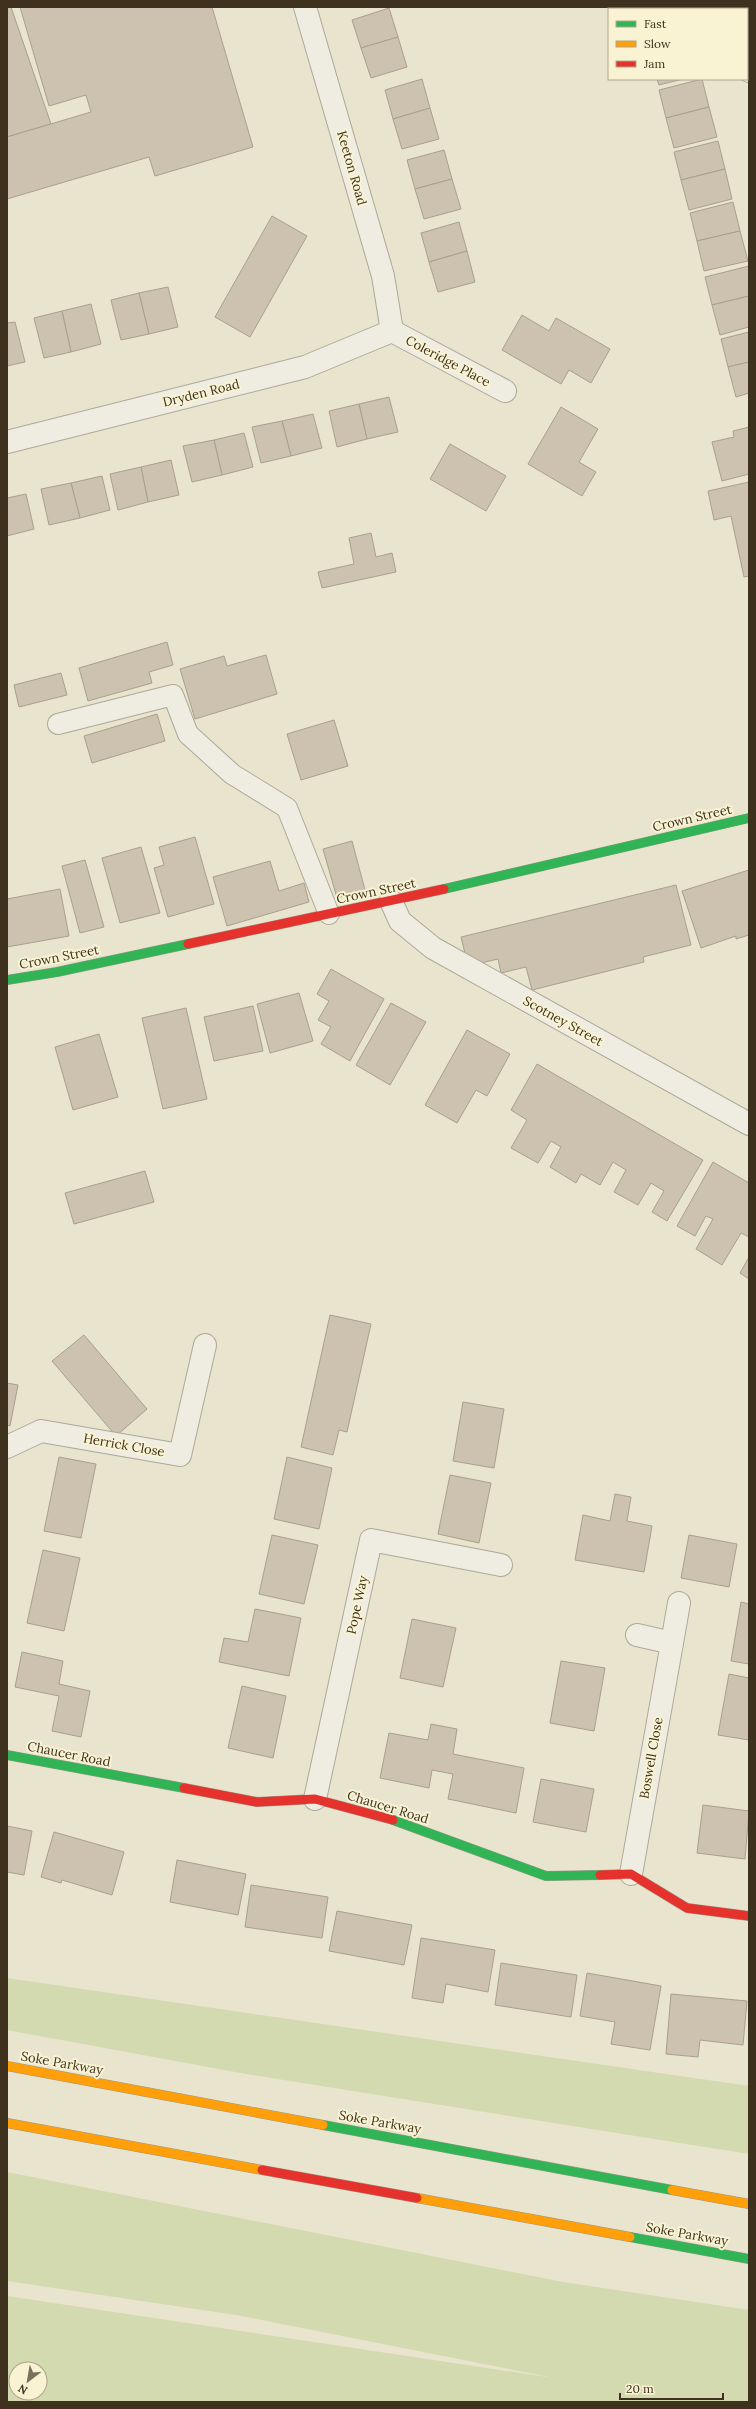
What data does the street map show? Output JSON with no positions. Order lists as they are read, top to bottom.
{
  "streets": {
    "main road": ["Crown Street", "Chaucer Road", "Soke Parkway"],
    "street": [
      "Keeton Road",
      "Coleridge Place",
      "Dryden Road",
      "Scotney Street",
      "Herrick Close",
      "Pope Way",
      "Boswell Close"
    ]
  },
  "crossings": [
    ["Keeton Road", "Coleridge Place"],
    ["Keeton Road", "Dryden Road"],
    ["Coleridge Place", "Dryden Road"],
    ["Crown Street", "Scotney Street"],
    ["Pope Way", "Chaucer Road"],
    ["Chaucer Road", "Boswell Close"]
  ],
  "legend": ["Fast", "Slow", "Jam"],
  "scale_bar": "20 m",
  "north": "bottom left"
}
